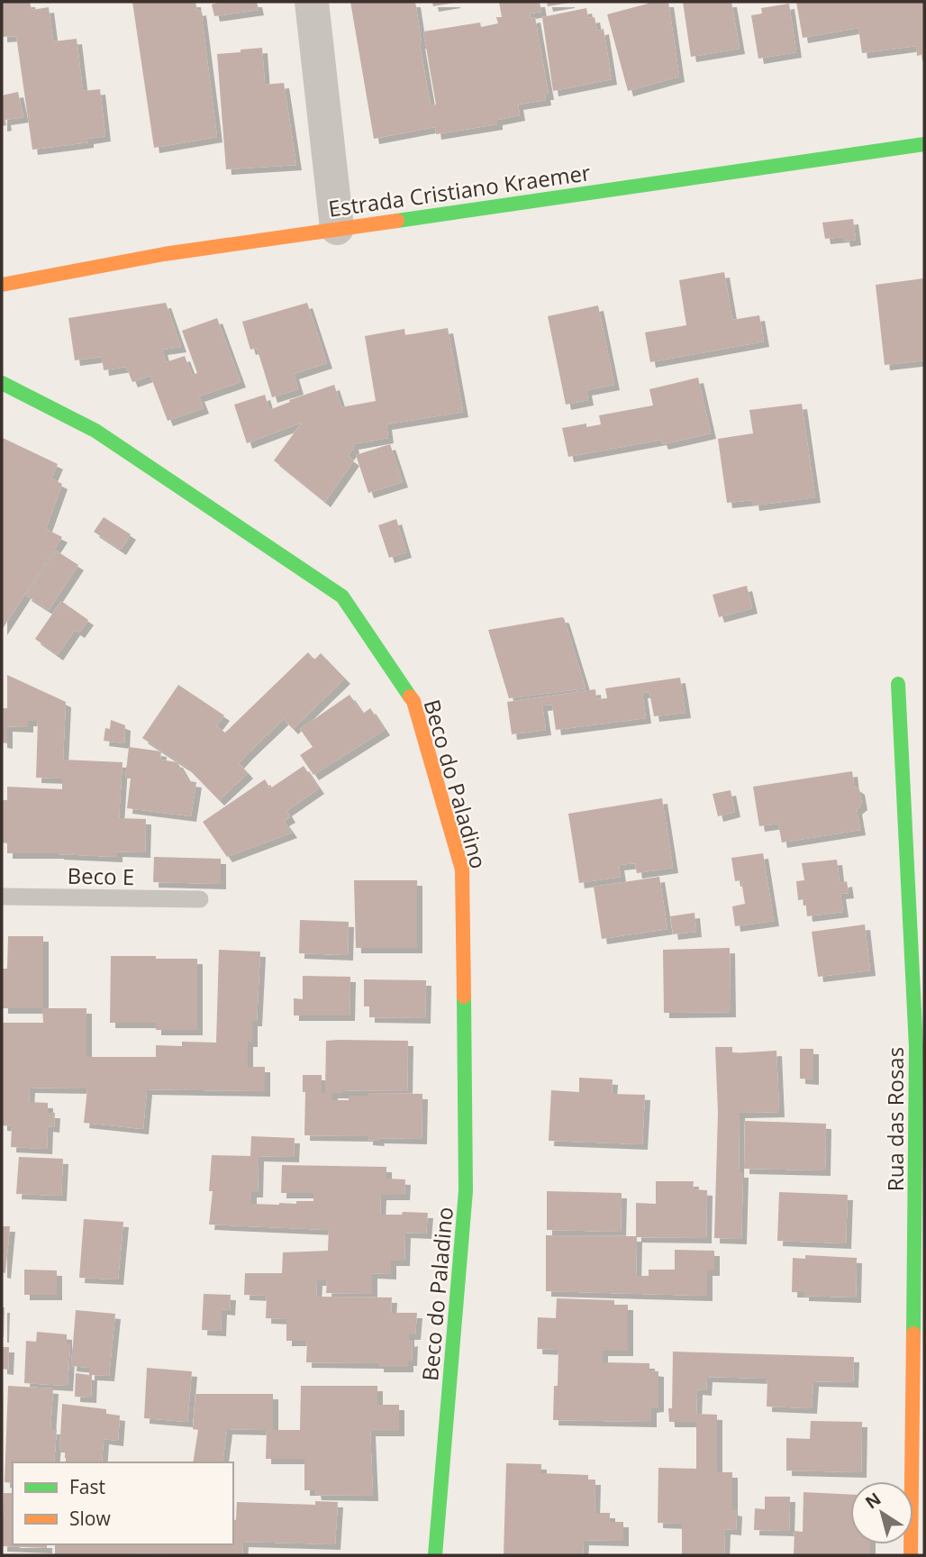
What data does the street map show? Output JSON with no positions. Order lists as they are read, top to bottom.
{
  "streets": {
    "street": ["Estrada Cristiano Kraemer", "Beco do Paladino", "Rua das Rosas"],
    "lane": ["Beco E"]
  },
  "legend": ["Fast", "Slow"],
  "north": "top left"
}
